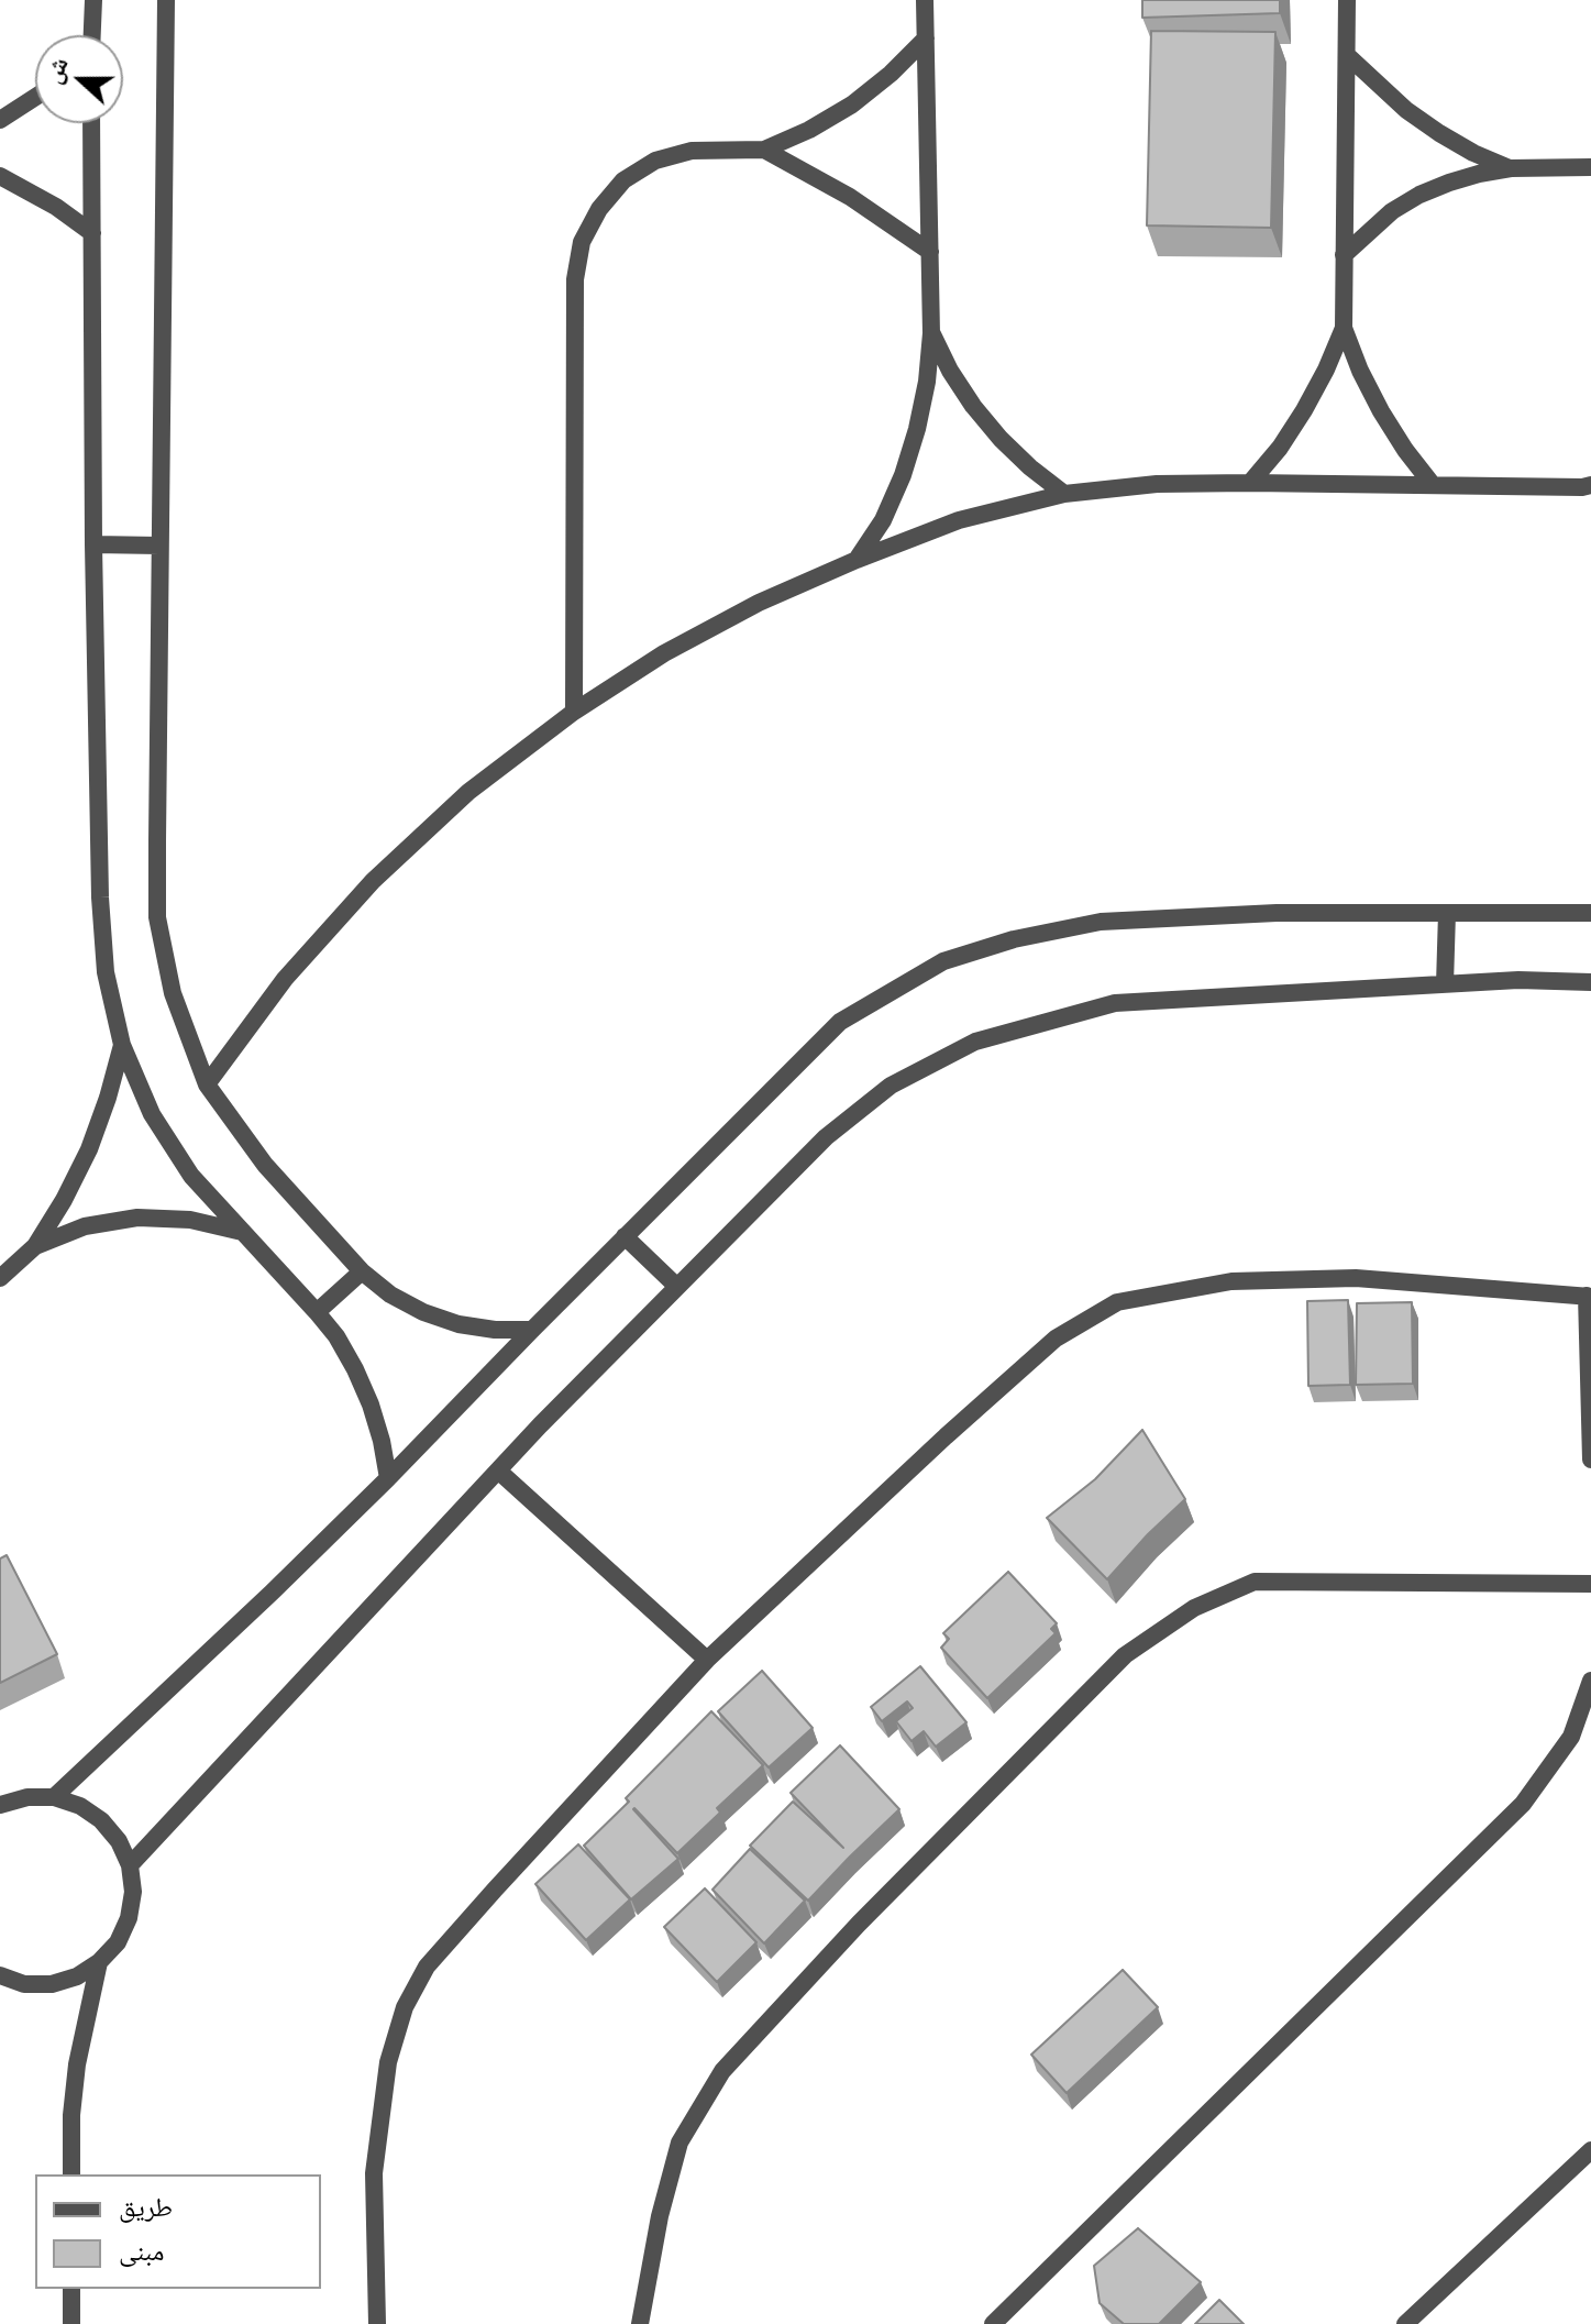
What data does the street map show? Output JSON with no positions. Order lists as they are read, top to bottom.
{
  "legend": ["طريق", "مبنى"],
  "north": "left"
}
